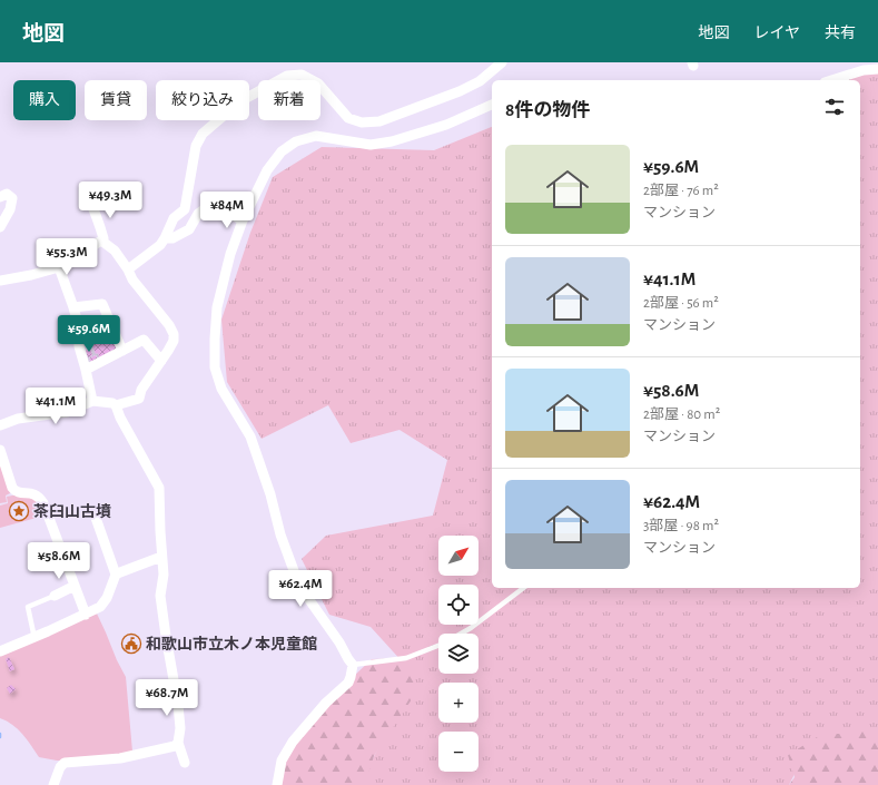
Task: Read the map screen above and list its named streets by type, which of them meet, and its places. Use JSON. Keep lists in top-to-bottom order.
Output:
{
  "places": {
    "place": ["茶臼山古墳"],
    "public building": ["和歌山市立木ノ本児童館"]
  },
  "north": "top right",
  "page": {
    "header": "地図",
    "nav": ["地図", "レイヤ", "共有"],
    "chip": [
      "購入",
      "賃貸",
      "絞り込み",
      "新着"
    ],
    "heading": "8件の物件",
    "list": [
      {
        "name": "¥59.6M",
        "note": "2部屋 · 76 m² · マンション"
      },
      {
        "name": "¥41.1M",
        "note": "2部屋 · 56 m² · マンション"
      },
      {
        "name": "¥58.6M",
        "note": "2部屋 · 80 m² · マンション"
      },
      {
        "name": "¥62.4M",
        "note": "3部屋 · 98 m² · マンション"
      }
    ],
    "price": [
      "¥49.3M",
      "¥84M",
      "¥55.3M",
      "¥59.6M",
      "¥41.1M",
      "¥58.6M",
      "¥62.4M",
      "¥68.7M"
    ],
    "map_buttons": ["+", "−"]
  }
}
